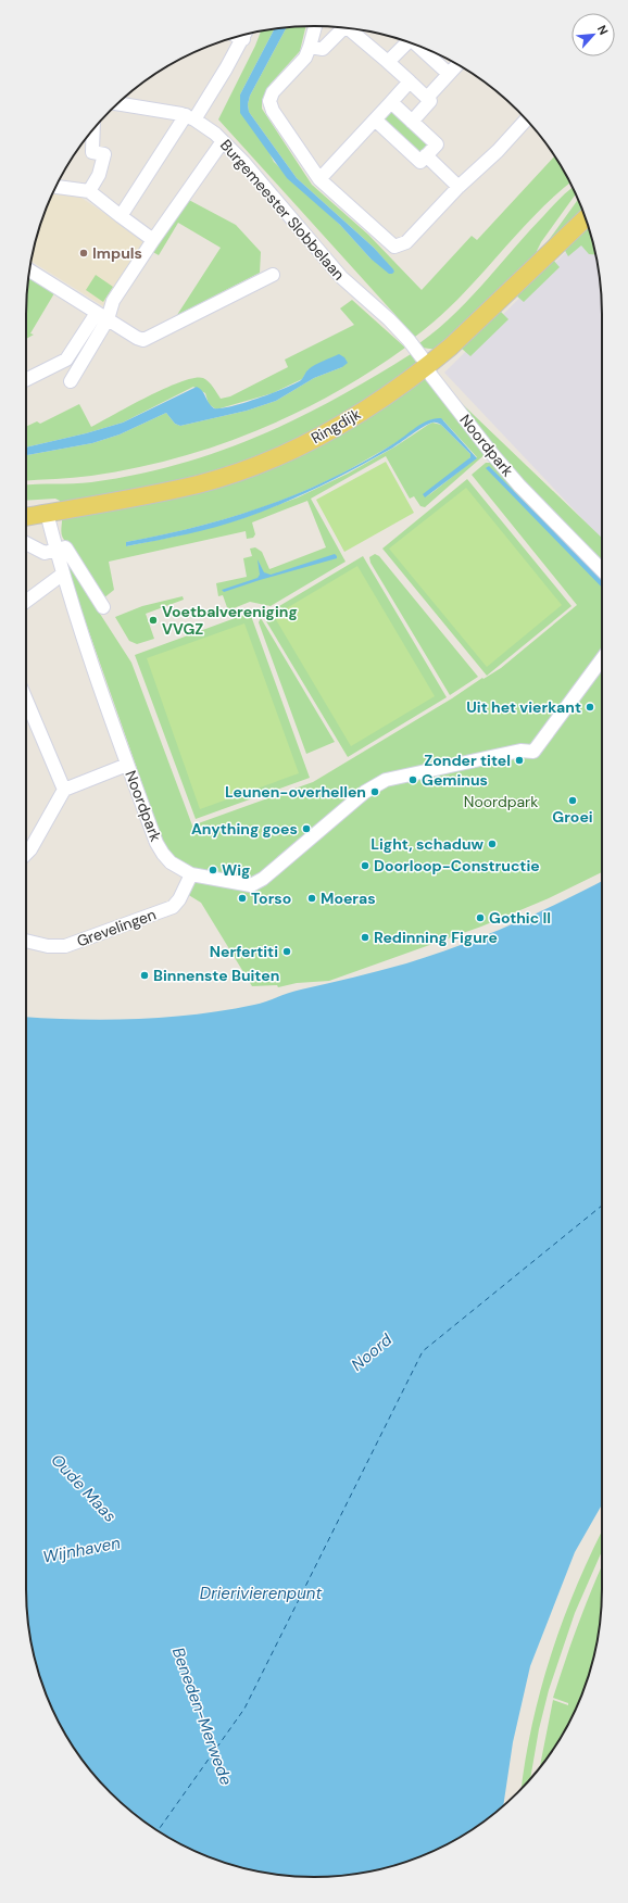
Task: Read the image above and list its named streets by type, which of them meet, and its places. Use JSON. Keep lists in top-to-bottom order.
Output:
{
  "streets": {
    "main road": ["Ringdijk"],
    "street": ["Burgemeester Slobbelaan", "Noordpark", "Grevelingen"]
  },
  "crossings": [
    ["Burgemeester Slobbelaan", "Ringdijk"],
    ["Burgemeester Slobbelaan", "Noordpark"],
    ["Ringdijk", "Noordpark"],
    ["Noordpark", "Grevelingen"]
  ],
  "water": [
    "Noord",
    "Oude Maas",
    "Wijnhaven",
    "Drierivierenpunt",
    "Beneden-Merwede"
  ],
  "parks": ["Noordpark"],
  "places": [
    "Impuls",
    "Voetbalvereniging VVGZ",
    "Uit het vierkant",
    "Zonder titel",
    "Geminus",
    "Leunen-overhellen",
    "Groei",
    "Anything goes",
    "Light, schaduw",
    "Doorloop-Constructie",
    "Wig",
    "Torso",
    "Moeras",
    "Gothic II",
    "Redinning Figure",
    "Nerfertiti",
    "Binnenste Buiten"
  ],
  "north": "top right"
}
